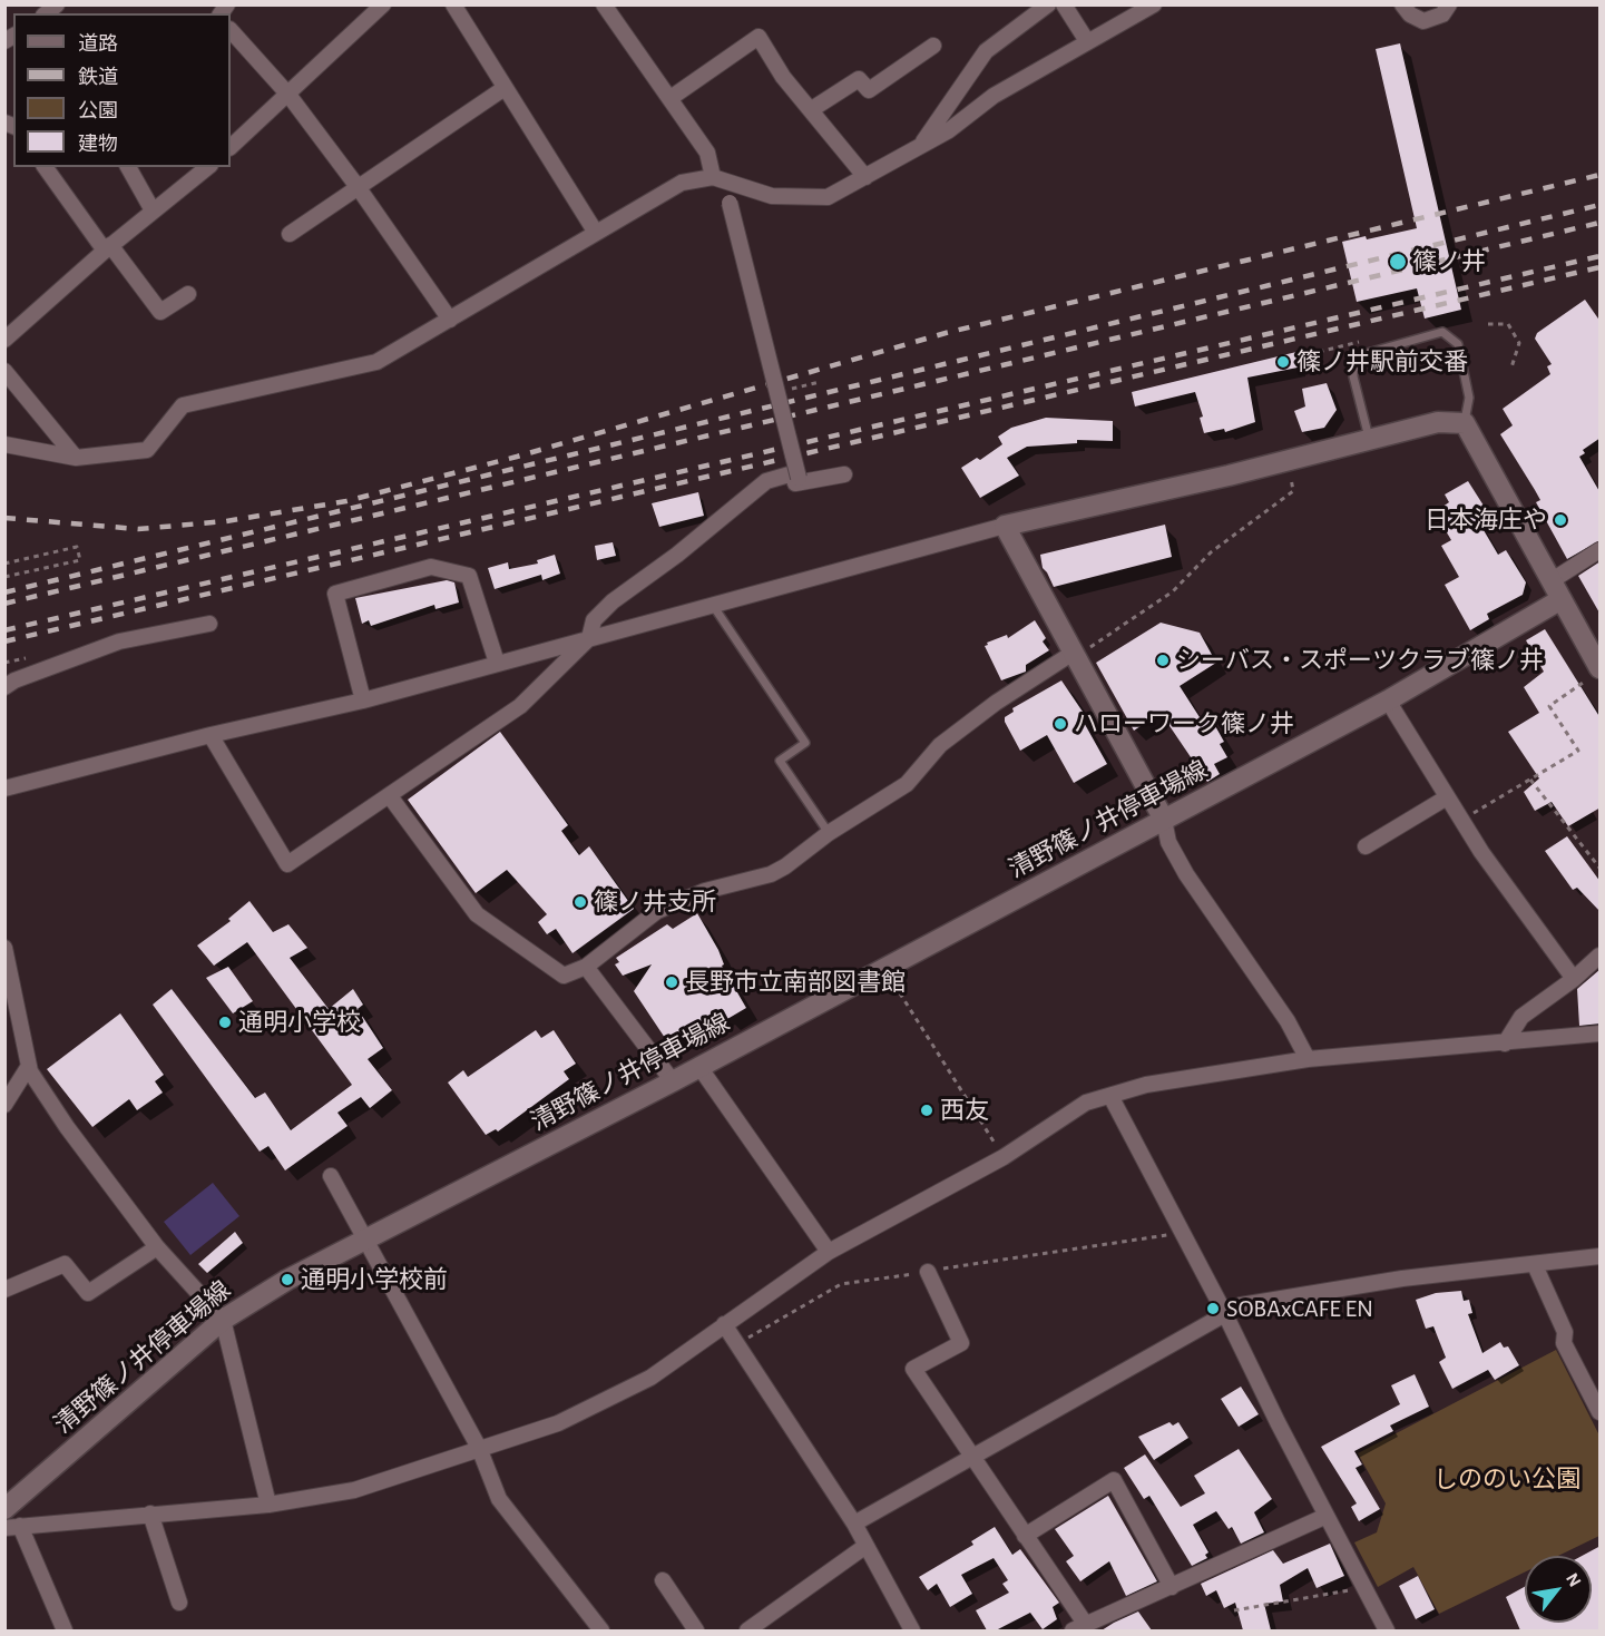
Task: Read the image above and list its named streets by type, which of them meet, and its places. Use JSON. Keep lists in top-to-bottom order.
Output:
{
  "streets": {
    "main road": ["清野篠ノ井停車場線"]
  },
  "parks": ["しののい公園"],
  "places": [
    "篠ノ井",
    "篠ノ井駅前交番",
    "日本海庄や",
    "シーバス・スポーツクラブ篠ノ井",
    "ハローワーク篠ノ井",
    "篠ノ井支所",
    "長野市立南部図書館",
    "通明小学校",
    "西友",
    "通明小学校前",
    "SOBAxCAFE EN"
  ],
  "legend": [
    "道路",
    "鉄道",
    "公園",
    "建物"
  ],
  "north": "top right"
}
